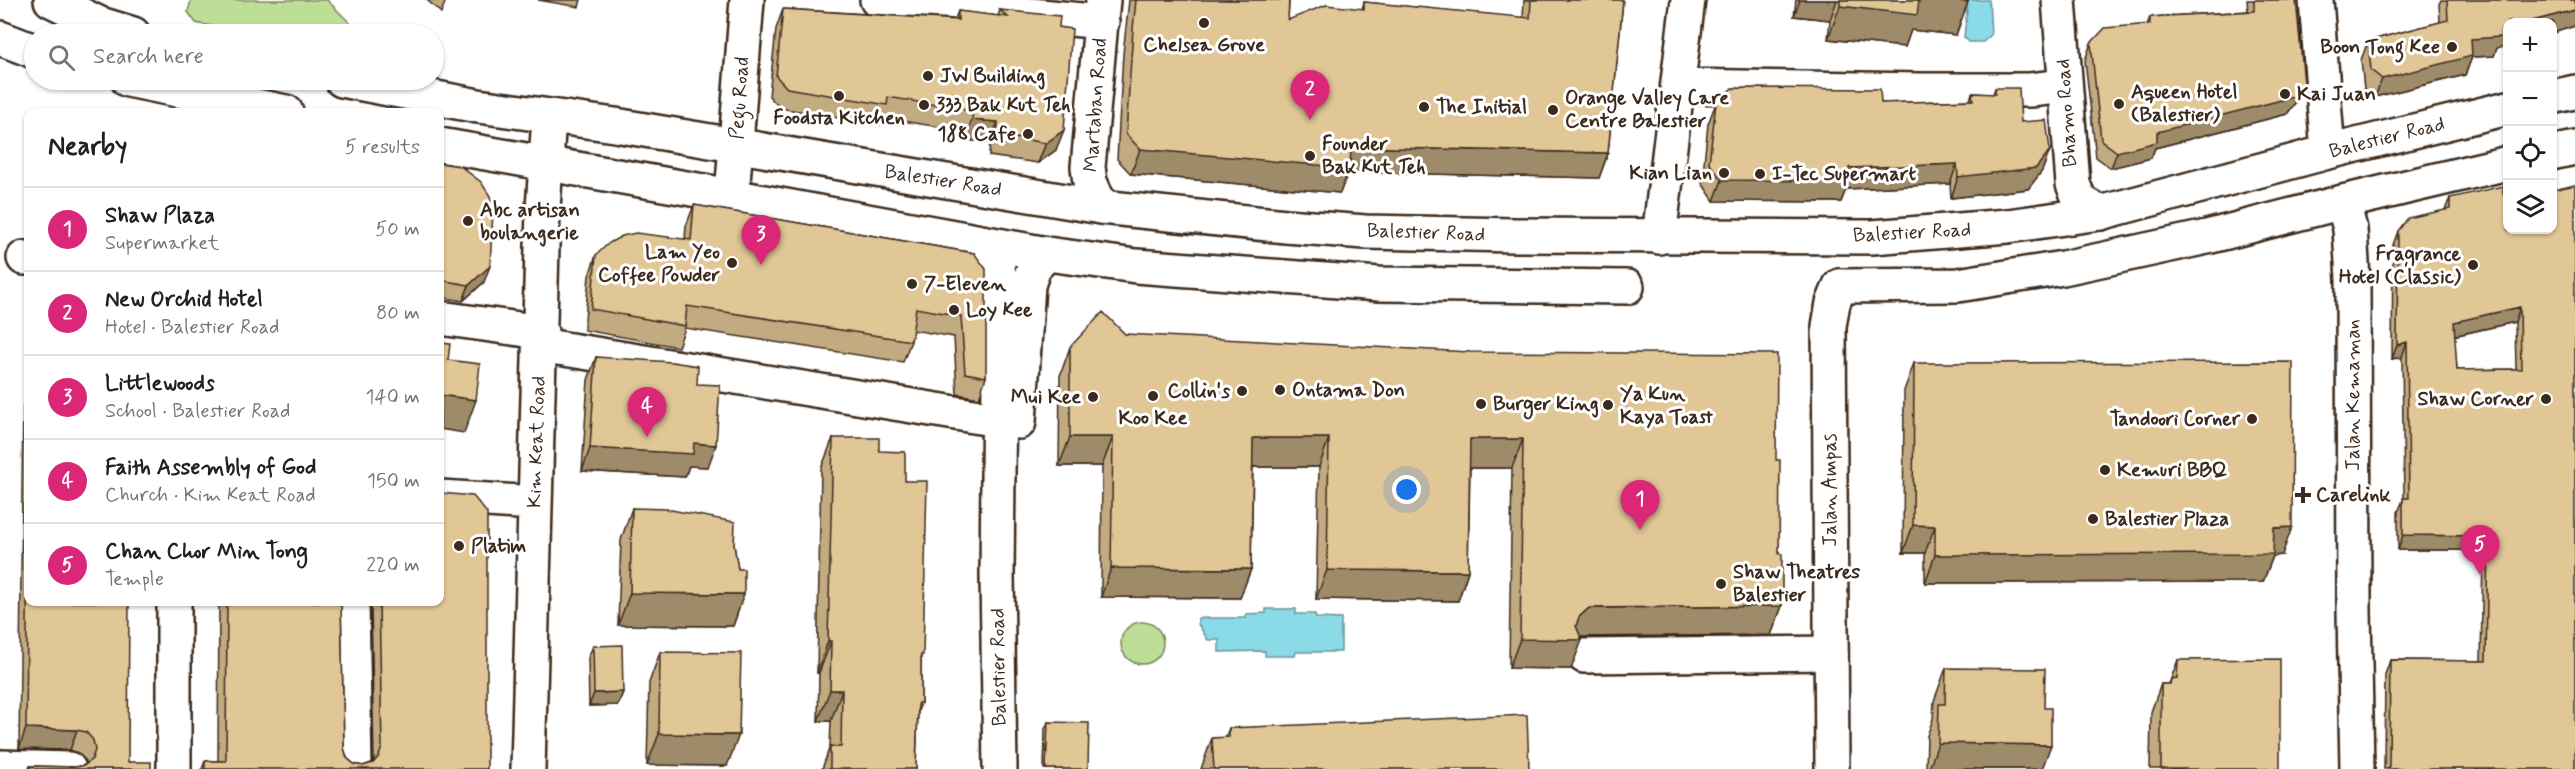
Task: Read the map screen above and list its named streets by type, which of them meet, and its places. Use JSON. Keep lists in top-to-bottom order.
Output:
{
  "streets": {
    "main road": [
      "Pegu Road",
      "Martaban Road",
      "Bhamo Road",
      "Balestier Road",
      "Jalan Kemaman",
      "Kim Keat Road",
      "Jalan Ampas"
    ]
  },
  "crossings": [
    ["Pegu Road", "Balestier Road"],
    ["Martaban Road", "Balestier Road"],
    ["Bhamo Road", "Balestier Road"],
    ["Balestier Road", "Kim Keat Road"],
    ["Jalan Kemaman", "Jalan Ampas"]
  ],
  "places": {
    "other": [
      "Chelsea Grove",
      "Boon Tong Kee",
      "JW Building",
      "Kai Juan",
      "Foodsta Kitchen",
      "Aqueen Hotel (Balestier)",
      "333 Bak Kut Teh",
      "The Initial",
      "Orange Valley Care Centre Balestier",
      "188 Cafe",
      "Founder Bak Kut Teh",
      "Kian Lian",
      "I-Tec Supermart",
      "Abc artisan boulangerie",
      "Lam Yeo Coffee Powder",
      "Fragrance Hotel (Classic)",
      "7-Eleven",
      "Loy Kee",
      "Ontama Don",
      "Collin's",
      "Koo Kee",
      "Mui Kee",
      "Shaw Corner",
      "Burger King",
      "Ya Kun Kaya Toast",
      "Tandoori Corner",
      "Kemuri BBQ",
      "Balestier Plaza",
      "Platim",
      "Shaw Theatres Balestier"
    ],
    "health": ["Carelink"]
  },
  "page": {
    "map_buttons": ["+", "−"],
    "search": "Search here",
    "pins": [
      "2",
      "3",
      "4",
      "1",
      "5"
    ],
    "heading": ["Nearby", "5 results"],
    "list": [
      {
        "mark": "1",
        "name": "Shaw Plaza",
        "note": "Supermarket",
        "value": "50 m"
      },
      {
        "mark": "2",
        "name": "New Orchid Hotel",
        "note": "Hotel · Balestier Road",
        "value": "80 m"
      },
      {
        "mark": "3",
        "name": "Littlewoods",
        "note": "School · Balestier Road",
        "value": "140 m"
      },
      {
        "mark": "4",
        "name": "Faith Assembly of God",
        "note": "Church · Kim Keat Road",
        "value": "150 m"
      },
      {
        "mark": "5",
        "name": "Chan Chor Min Tong",
        "note": "Temple",
        "value": "220 m"
      }
    ]
  }
}
